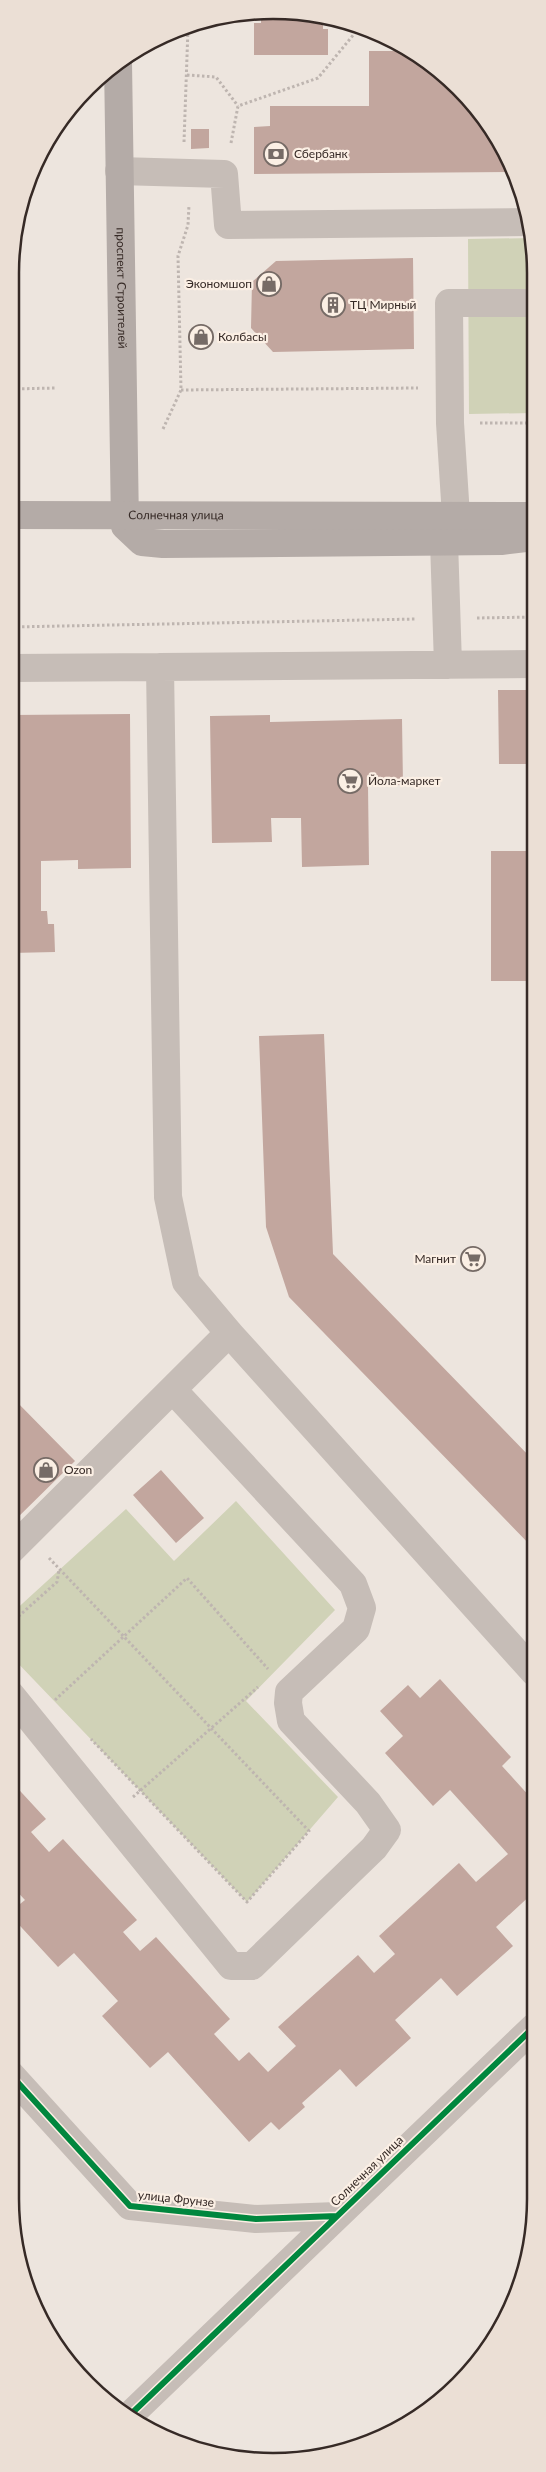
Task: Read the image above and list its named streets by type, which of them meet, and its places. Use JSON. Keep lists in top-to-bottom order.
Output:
{
  "streets": {
    "main road": ["проспект Строителей", "Солнечная улица"],
    "street": ["улица Фрунзе"]
  },
  "crossings": [
    ["проспект Строителей", "Солнечная улица"],
    ["Солнечная улица", "улица Фрунзе"]
  ],
  "places": {
    "bank": ["Сбербанк"],
    "shop": ["Экономшоп", "Колбасы", "Ozon"],
    "building": ["ТЦ Мирный"],
    "supermarket": ["Йола-маркет", "Магнит"]
  }
}
